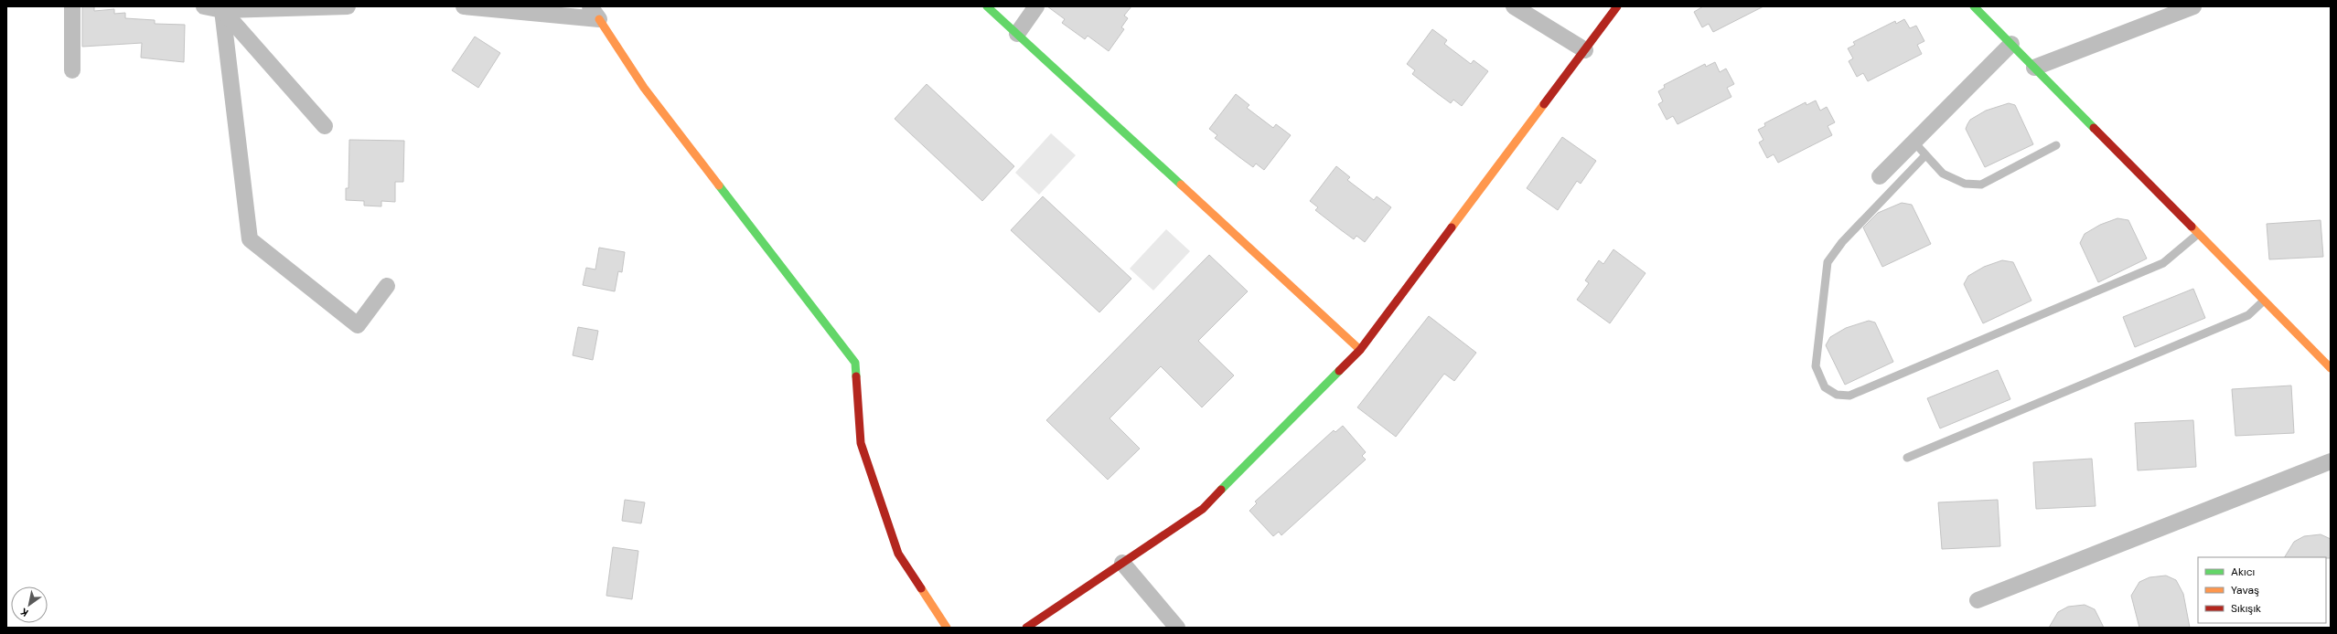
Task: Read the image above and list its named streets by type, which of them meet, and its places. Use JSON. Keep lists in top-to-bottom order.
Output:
{
  "legend": ["Akıcı", "Yavaş", "Sıkışık"],
  "north": "bottom left"
}
